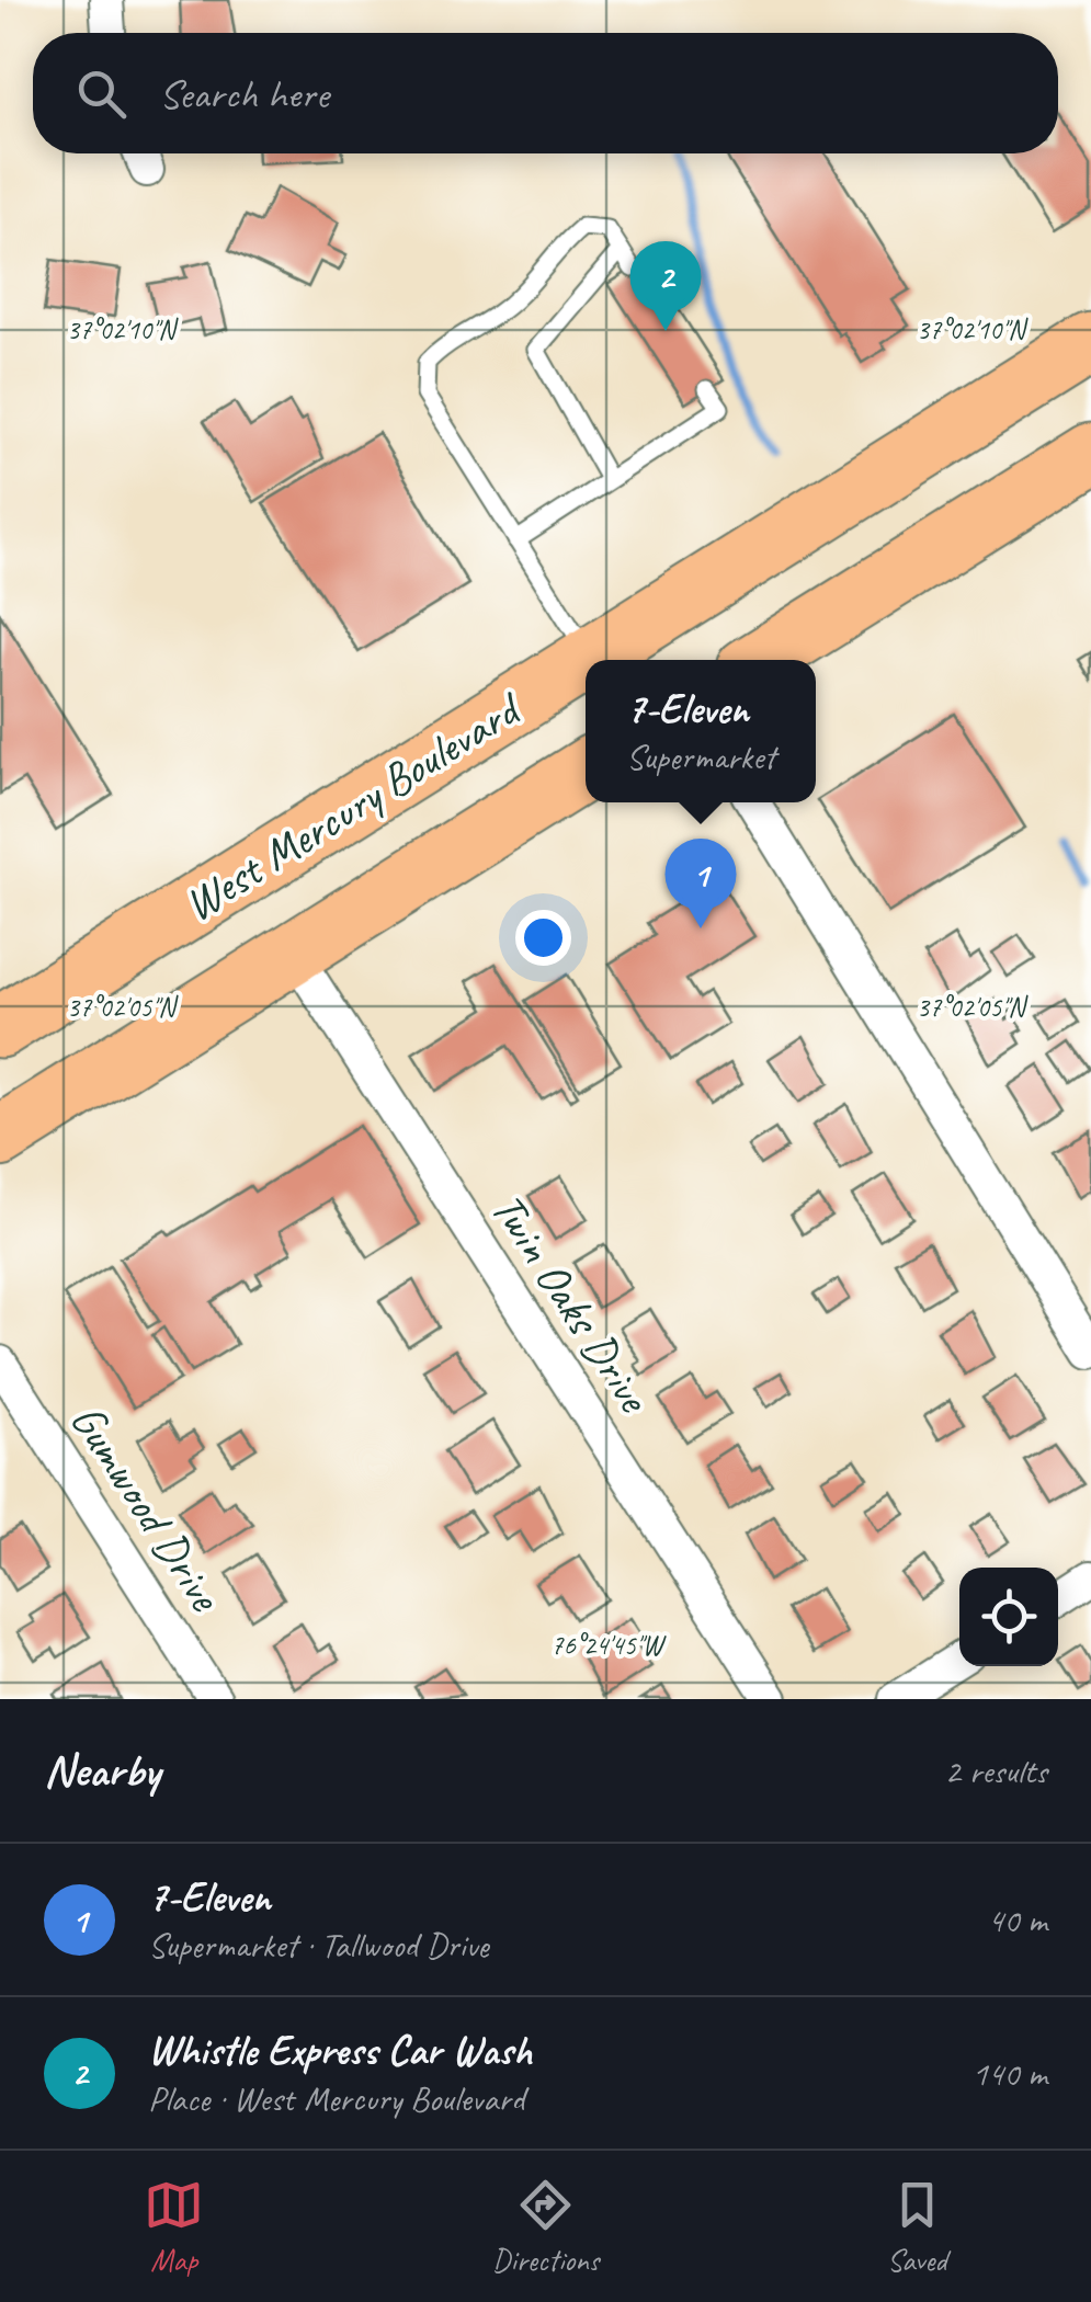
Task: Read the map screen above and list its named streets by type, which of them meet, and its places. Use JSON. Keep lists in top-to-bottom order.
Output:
{
  "streets": {
    "highway": ["West Mercury Boulevard"],
    "street": ["Twin Oaks Drive", "Gumwood Drive"]
  },
  "crossings": [
    ["West Mercury Boulevard", "Twin Oaks Drive"]
  ],
  "page": {
    "search": "Search here",
    "pins": ["2", "1"],
    "popup": ["7-Eleven", "Supermarket"],
    "heading": ["Nearby", "2 results"],
    "list": [
      {
        "mark": "1",
        "name": "7-Eleven",
        "note": "Supermarket · Tallwood Drive",
        "value": "40 m"
      },
      {
        "mark": "2",
        "name": "Whistle Express Car Wash",
        "note": "Place · West Mercury Boulevard",
        "value": "140 m"
      }
    ],
    "nav": ["Map", "Directions", "Saved"]
  },
  "coordinates": ["37°02'10\"N", "37°02'05\"N", "76°24'45\"W"]
}
